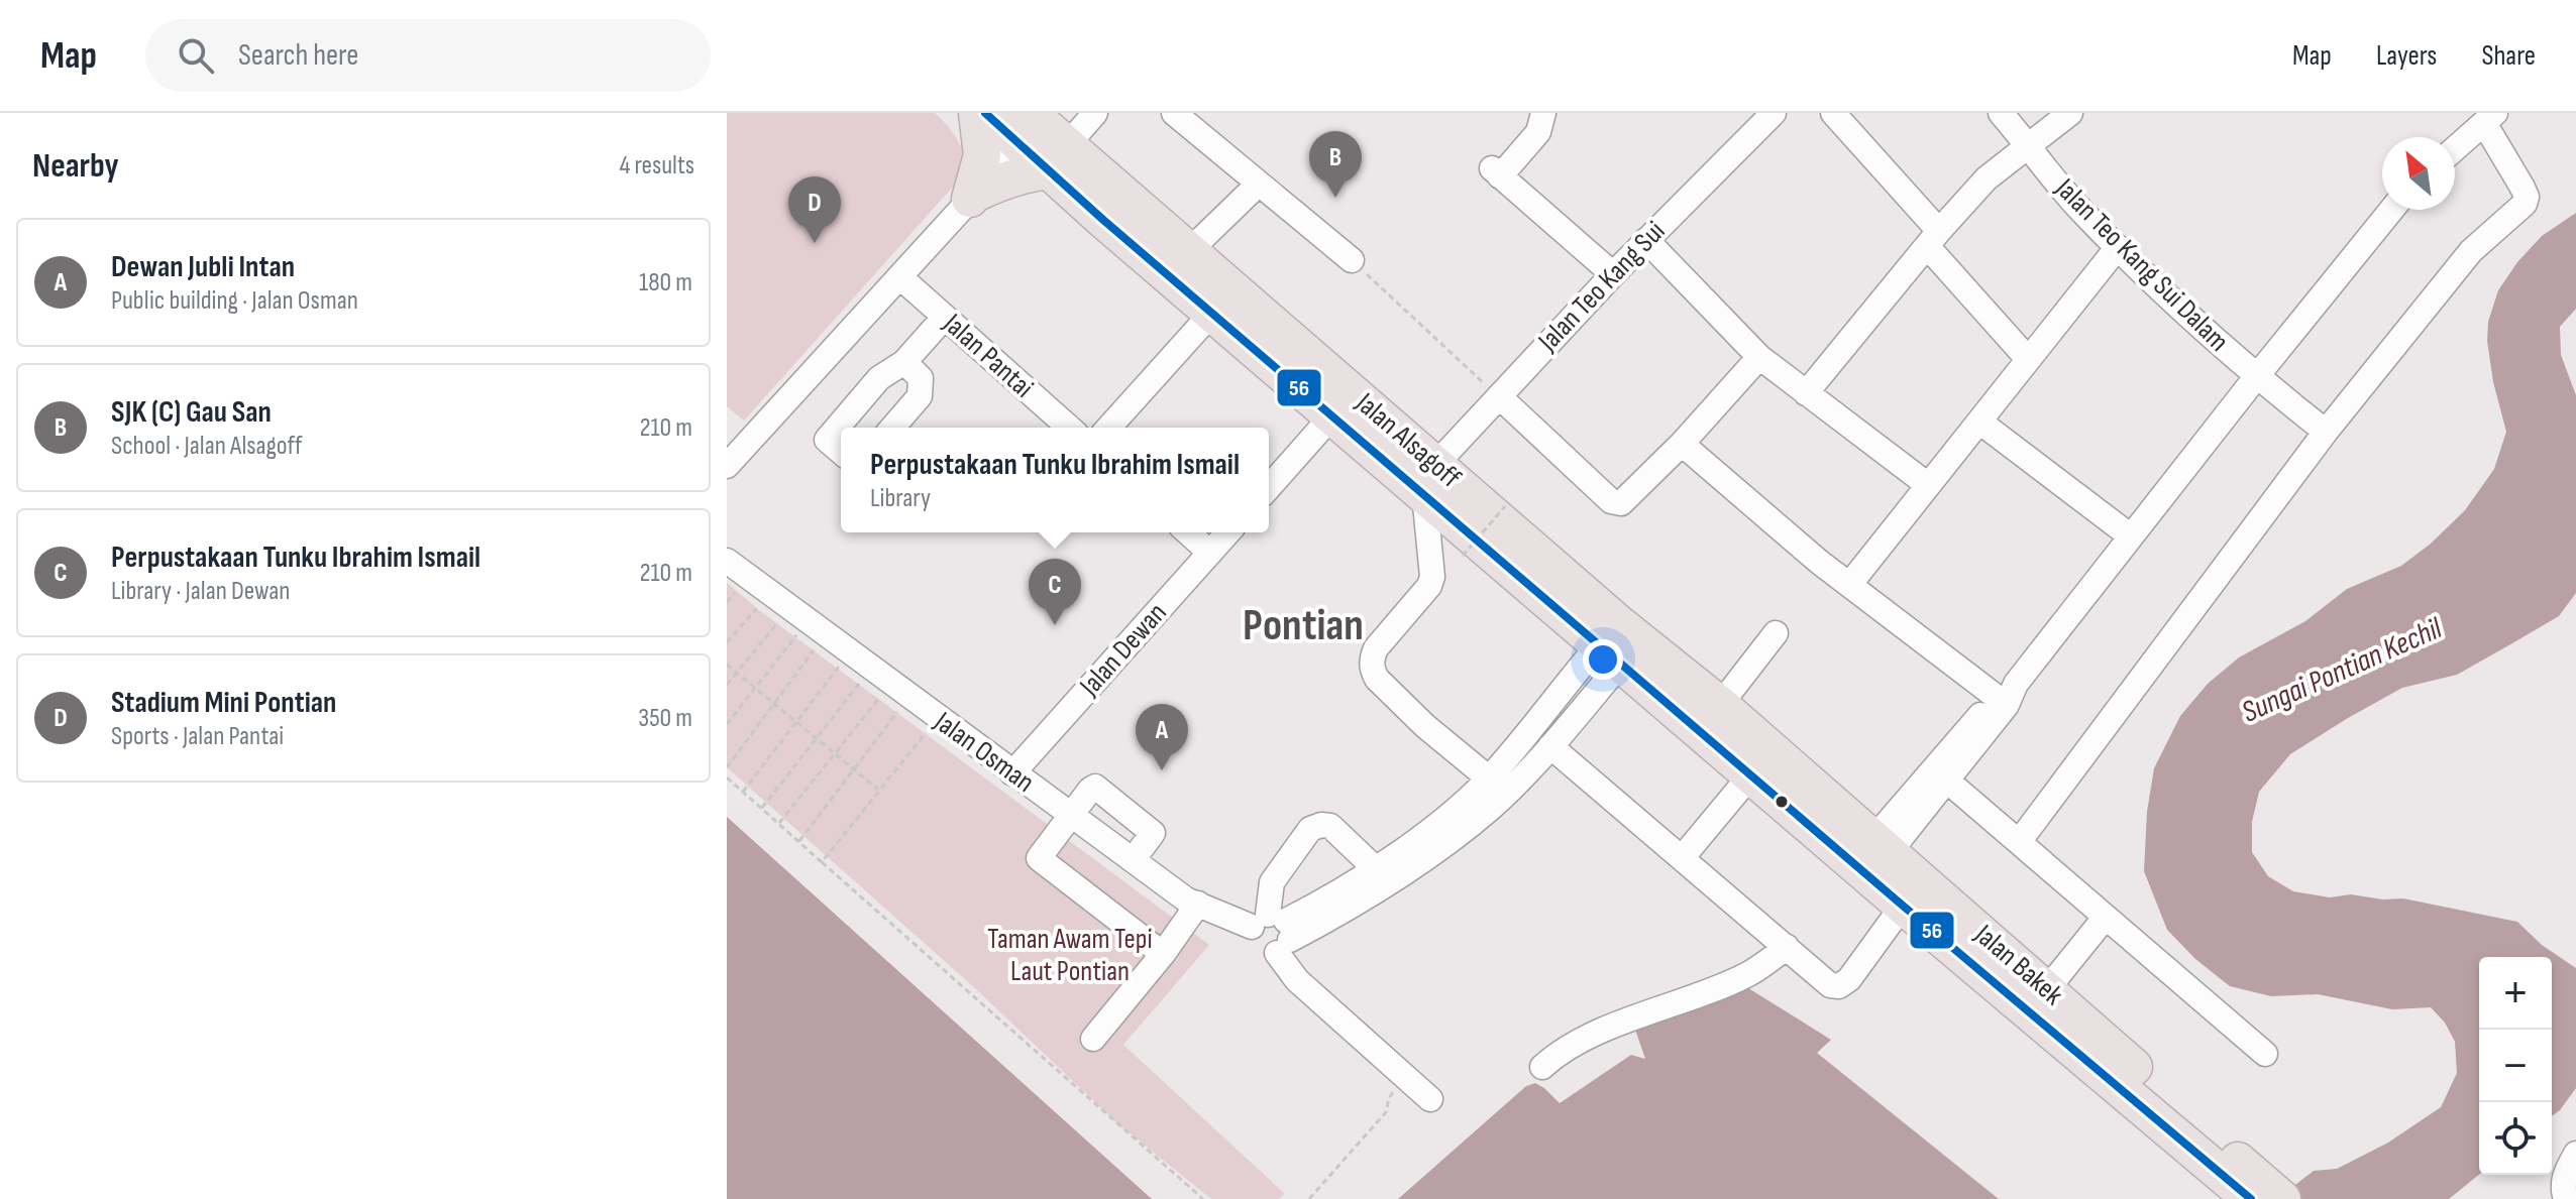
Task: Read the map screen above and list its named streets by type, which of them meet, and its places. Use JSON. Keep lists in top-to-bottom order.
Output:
{
  "streets": {
    "highway": ["Jalan Alsagoff", "Jalan Bakek"],
    "street": [
      "Jalan Teo Kang Sui Dalam",
      "Jalan Teo Kang Sui",
      "Jalan Pantai",
      "Jalan Dewan",
      "Jalan Osman"
    ]
  },
  "crossings": [
    ["Jalan Teo Kang Sui", "Jalan Alsagoff"],
    ["Jalan Alsagoff", "Jalan Bakek"],
    ["Jalan Dewan", "Jalan Osman"]
  ],
  "districts": ["Pontian"],
  "water": ["Sungai Pontian Kechil"],
  "parks": ["Taman Awam Tepi Laut Pontian"],
  "lines": ["transit line 56"],
  "north": "top left",
  "page": {
    "header": "Map",
    "search": "Search here",
    "nav": ["Map", "Layers", "Share"],
    "heading": ["Nearby", "4 results"],
    "pins": [
      "B",
      "D",
      "C",
      "A"
    ],
    "list": [
      {
        "mark": "A",
        "name": "Dewan Jubli Intan",
        "note": "Public building · Jalan Osman",
        "value": "180 m"
      },
      {
        "mark": "B",
        "name": "SJK (C) Gau San",
        "note": "School · Jalan Alsagoff",
        "value": "210 m"
      },
      {
        "mark": "C",
        "name": "Perpustakaan Tunku Ibrahim Ismail",
        "note": "Library · Jalan Dewan",
        "value": "210 m"
      },
      {
        "mark": "D",
        "name": "Stadium Mini Pontian",
        "note": "Sports · Jalan Pantai",
        "value": "350 m"
      }
    ],
    "popup": ["Perpustakaan Tunku Ibrahim Ismail", "Library"],
    "map_buttons": ["+", "−"]
  }
}
